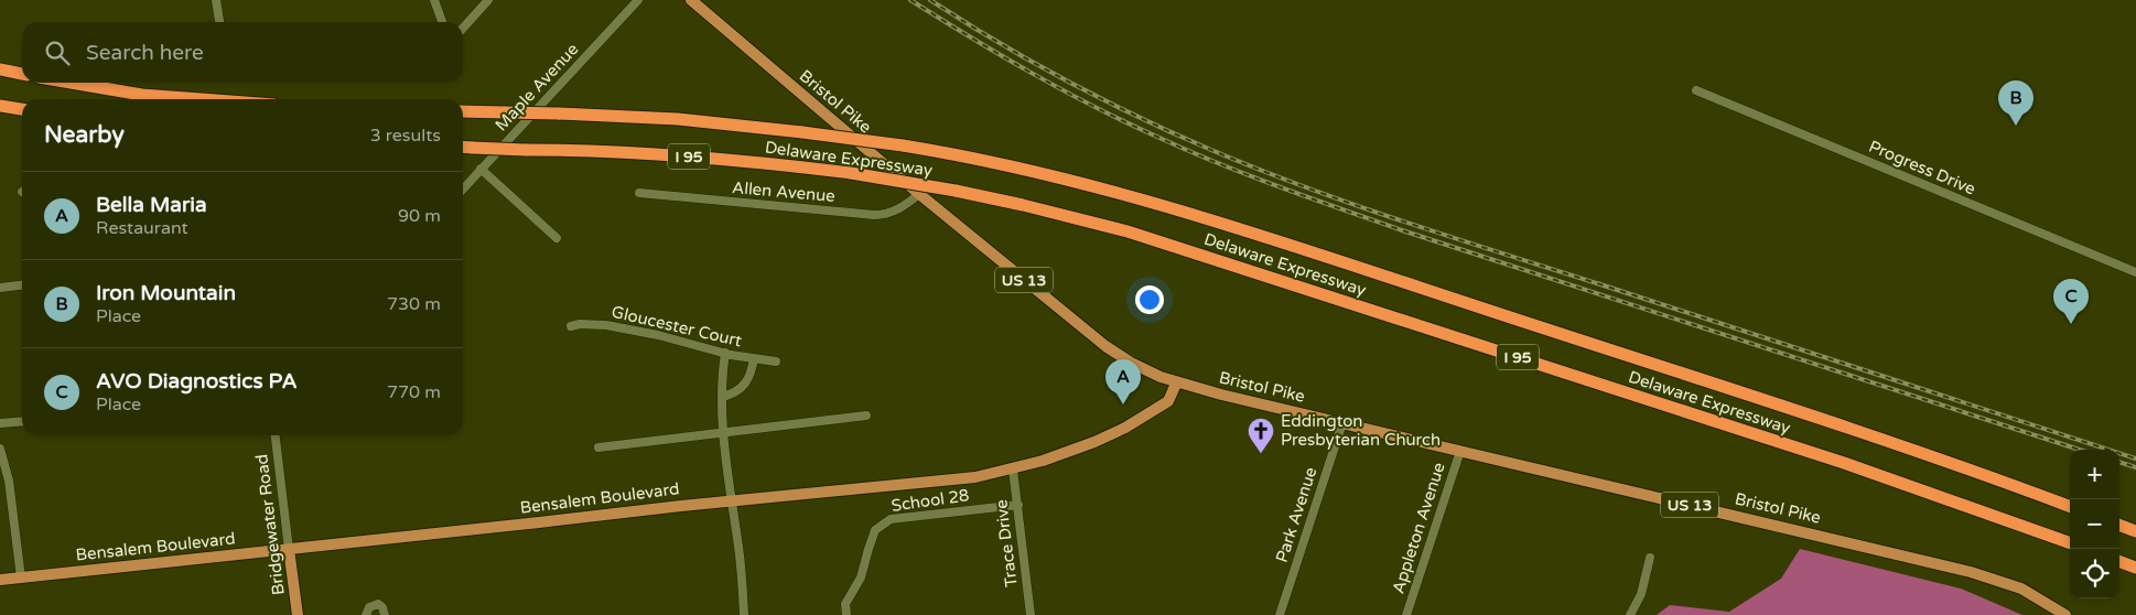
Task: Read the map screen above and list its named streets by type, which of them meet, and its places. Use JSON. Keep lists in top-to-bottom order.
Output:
{
  "streets": {
    "highway": ["I 95", "Delaware Expressway"],
    "main road": [
      "Bristol Pike",
      "US 13",
      "Bensalem Boulevard",
      "Bridgewater Road"
    ],
    "street": [
      "Maple Avenue",
      "Progress Drive",
      "Allen Avenue",
      "Gloucester Court",
      "School 28",
      "Park Avenue",
      "Appleton Avenue",
      "Trace Drive"
    ]
  },
  "crossings": [
    ["Bristol Pike", "Allen Avenue"],
    ["Bristol Pike", "Bensalem Boulevard"],
    ["Bristol Pike", "Park Avenue"],
    ["Bristol Pike", "Appleton Avenue"],
    ["Bensalem Boulevard", "Bridgewater Road"],
    ["Bensalem Boulevard", "Trace Drive"],
    ["School 28", "Trace Drive"]
  ],
  "places": {
    "church": ["Eddington Presbyterian Church"]
  },
  "page": {
    "search": "Search here",
    "pins": ["B", "C", "A"],
    "heading": ["Nearby", "3 results"],
    "list": [
      {
        "mark": "A",
        "name": "Bella Maria",
        "note": "Restaurant",
        "value": "90 m"
      },
      {
        "mark": "B",
        "name": "Iron Mountain",
        "note": "Place",
        "value": "730 m"
      },
      {
        "mark": "C",
        "name": "AVO Diagnostics PA",
        "note": "Place",
        "value": "770 m"
      }
    ],
    "map_buttons": ["+", "−"]
  }
}
